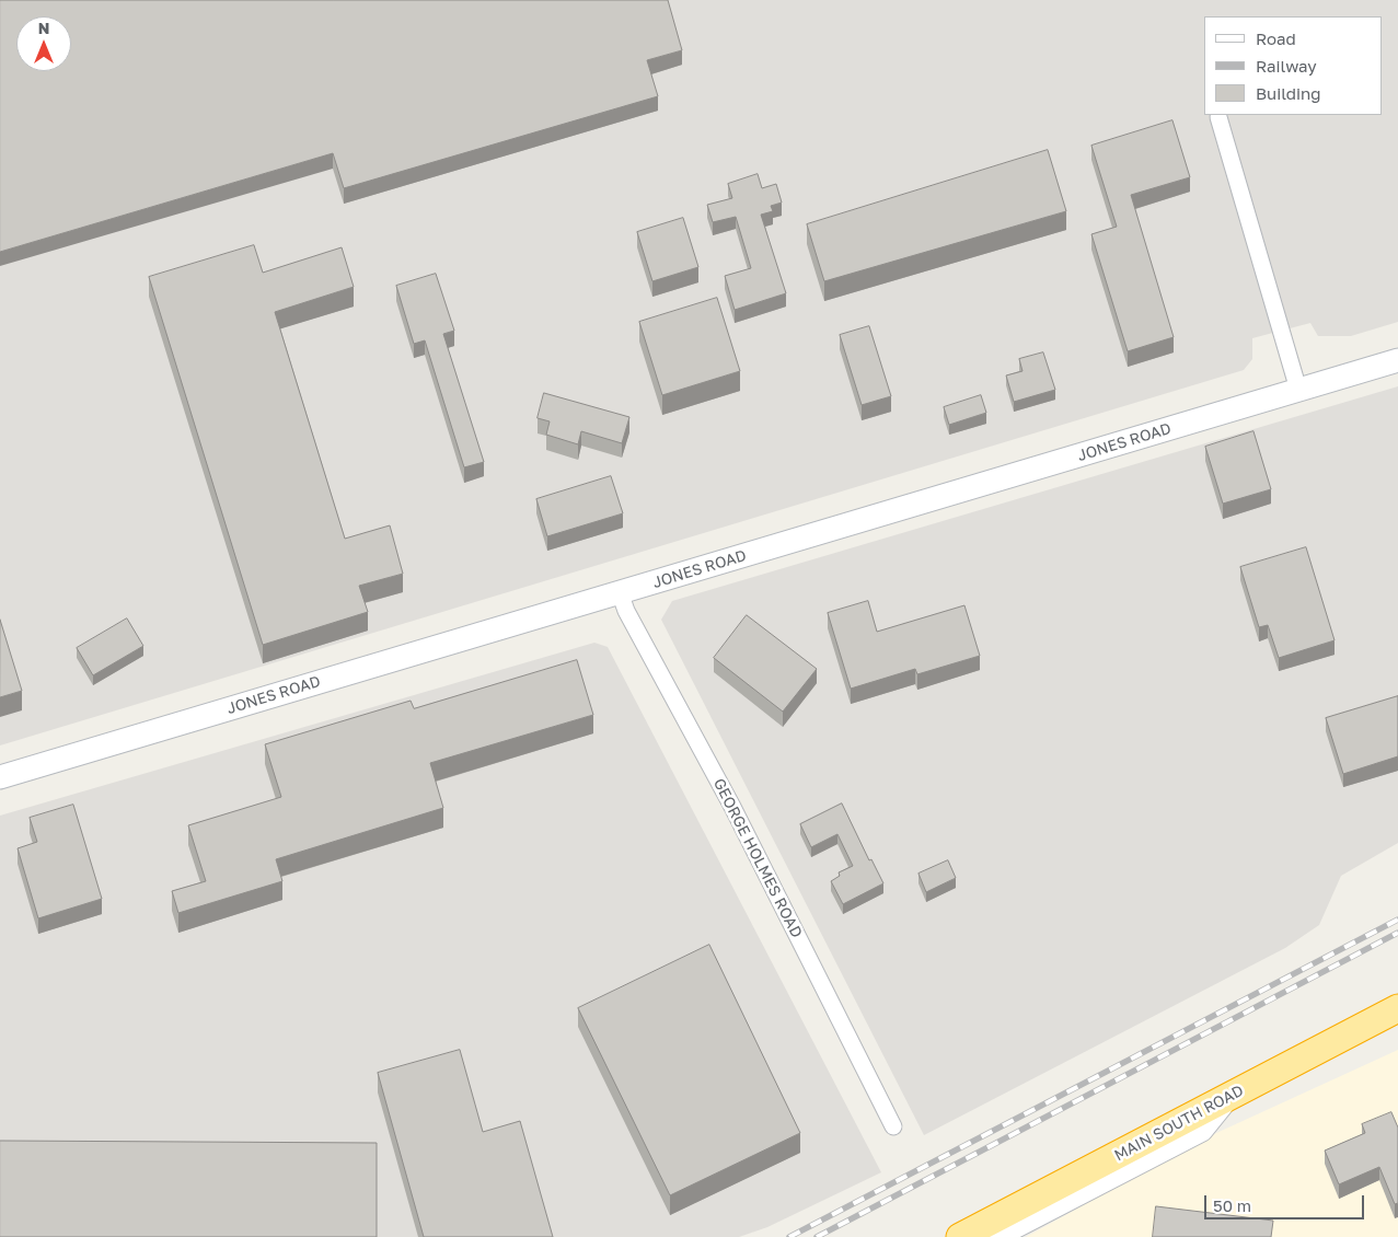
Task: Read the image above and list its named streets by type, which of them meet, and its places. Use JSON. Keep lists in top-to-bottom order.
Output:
{
  "streets": {
    "highway": ["MAIN SOUTH ROAD"],
    "main road": ["JONES ROAD"],
    "street": ["GEORGE HOLMES ROAD"]
  },
  "crossings": [
    ["JONES ROAD", "GEORGE HOLMES ROAD"]
  ],
  "legend": ["Road", "Railway", "Building"],
  "scale_bar": "50 m",
  "north": "top"
}
